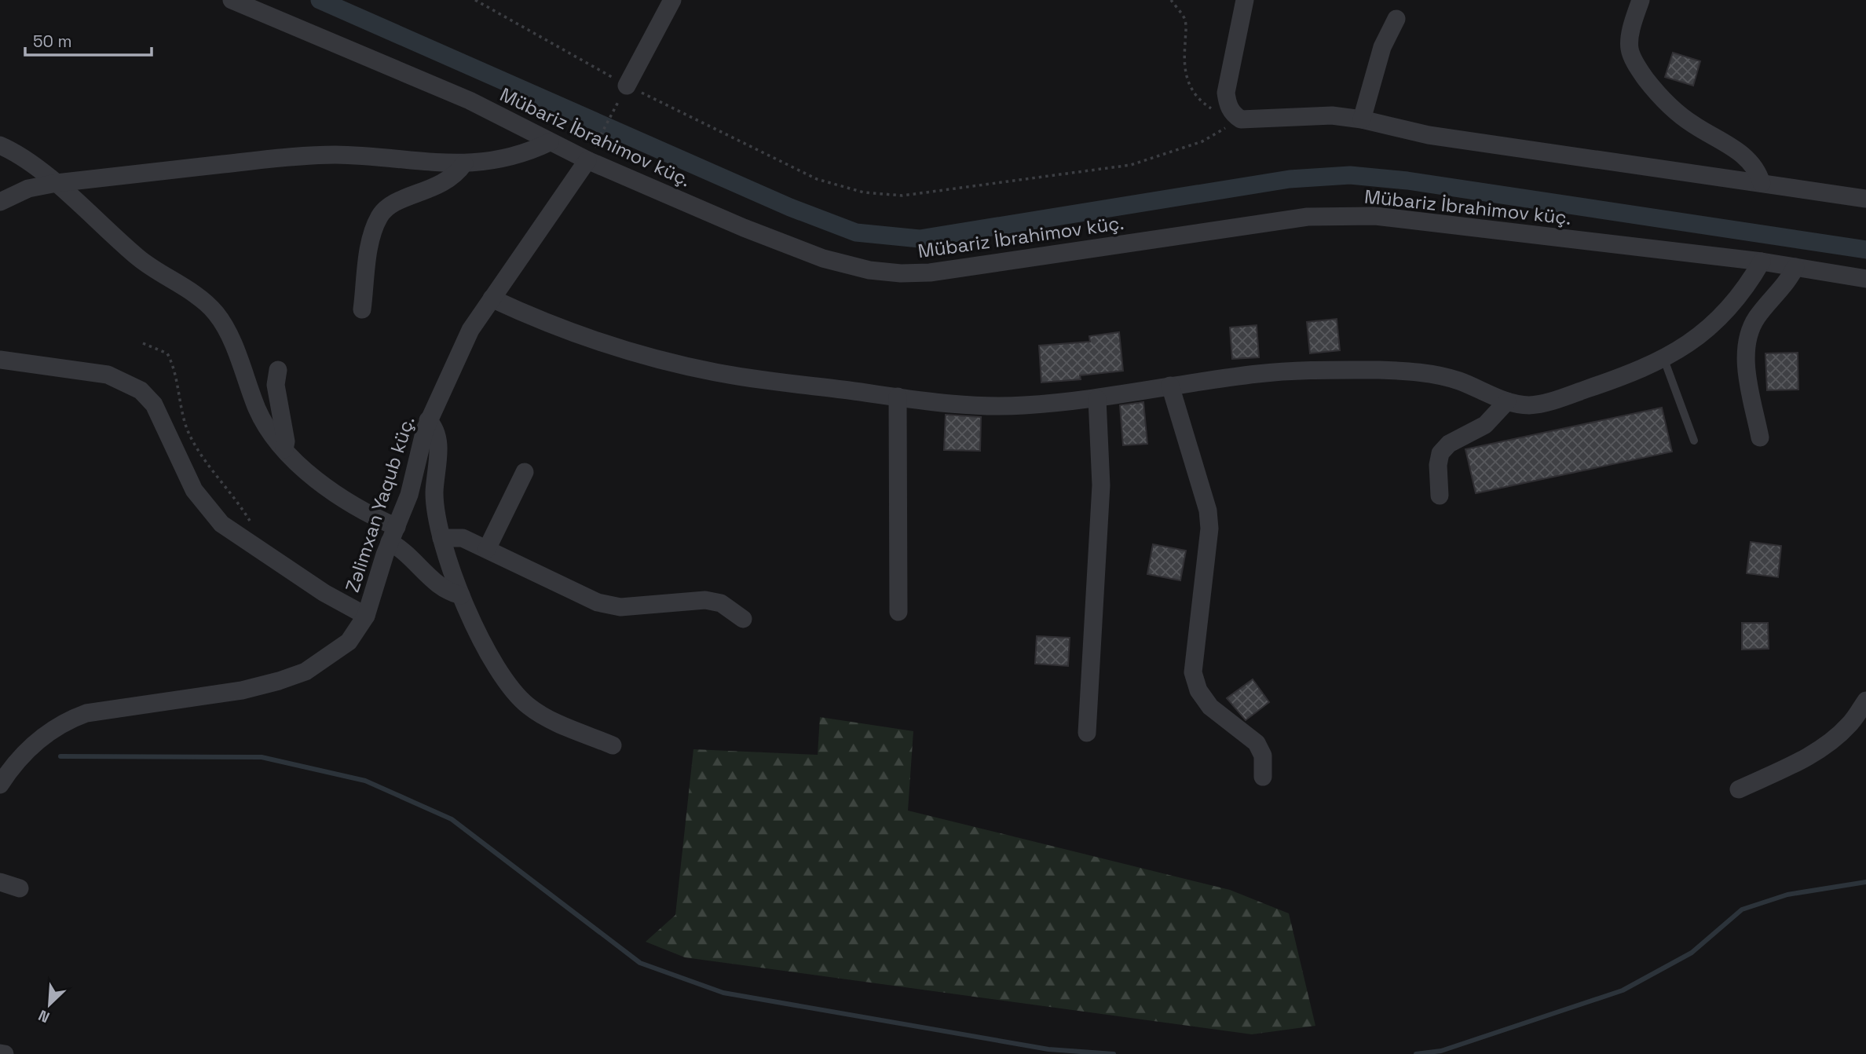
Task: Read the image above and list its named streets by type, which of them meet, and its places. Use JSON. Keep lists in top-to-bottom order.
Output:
{
  "streets": {
    "street": ["Mübariz İbrahimov küç.", "Zəlimxan Yaqub küç."]
  },
  "crossings": [
    ["Mübariz İbrahimov küç.", "Zəlimxan Yaqub küç."]
  ],
  "scale_bar": "50 m",
  "north": "bottom left"
}
